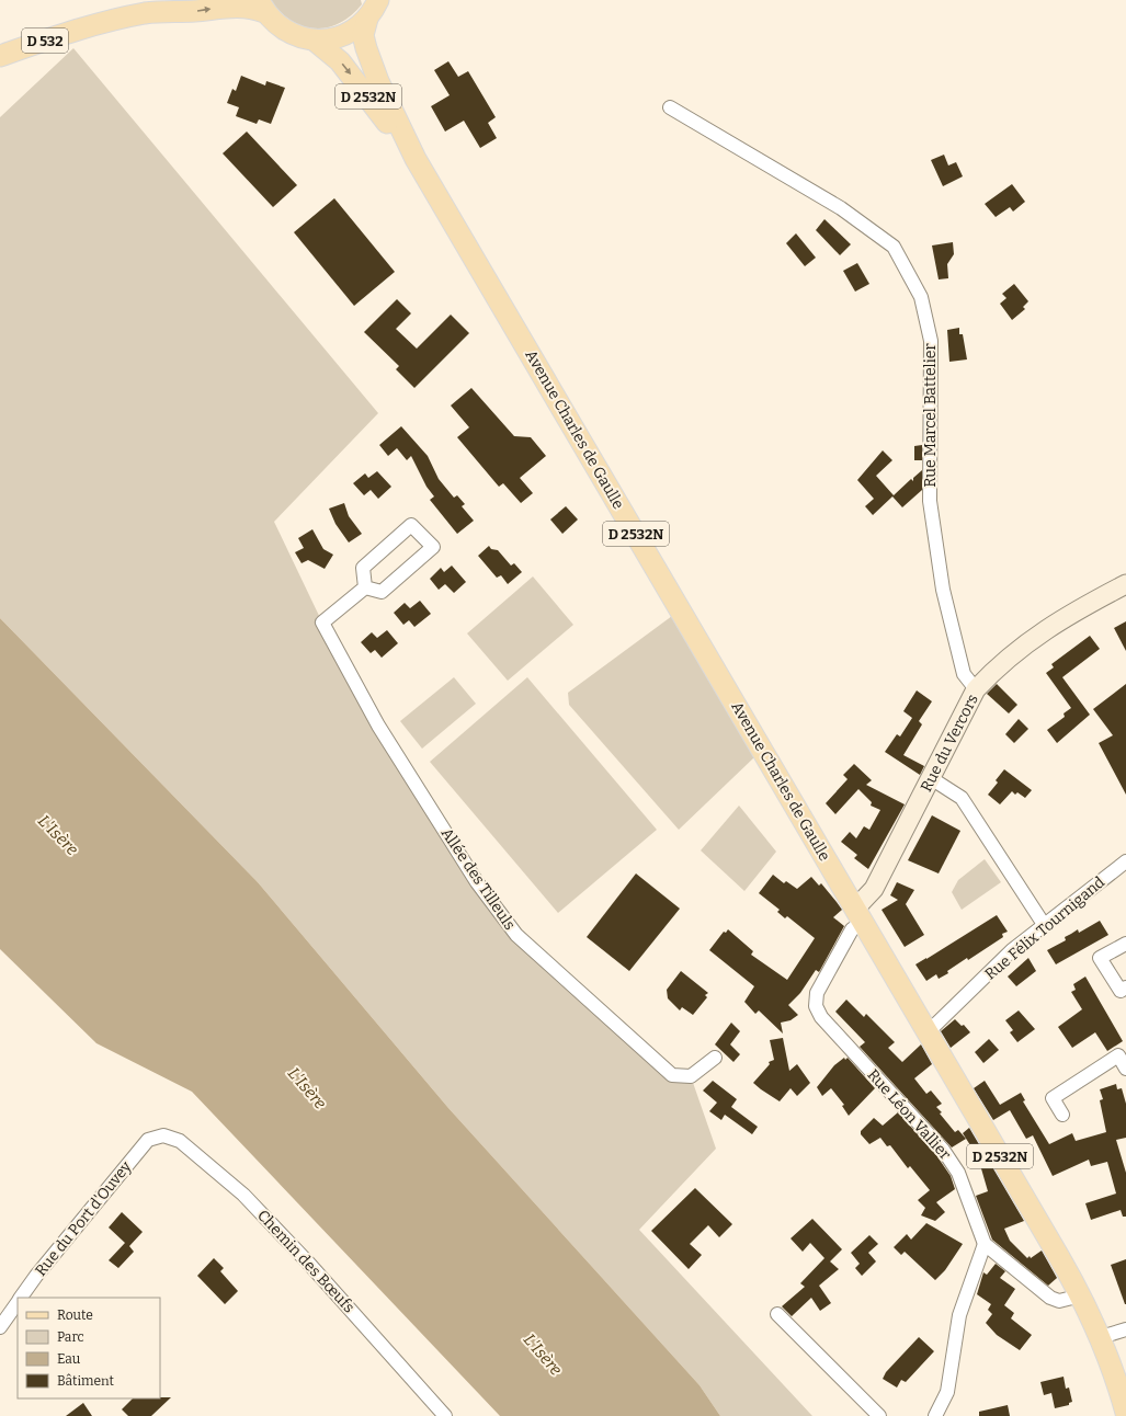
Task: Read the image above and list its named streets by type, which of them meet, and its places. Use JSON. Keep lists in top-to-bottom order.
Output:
{
  "streets": {
    "main road": ["D 532", "D 2532N", "Avenue Charles de Gaulle"],
    "street": [
      "Rue Marcel Battelier",
      "Rue du Vercors",
      "Allée des Tilleuls",
      "Rue Félix Tournigand",
      "Rue Léon Vallier",
      "Rue du Port d'Ouvey",
      "Chemin des Bœufs"
    ]
  },
  "crossings": [
    ["Rue Marcel Battelier", "Rue du Vercors"],
    ["Avenue Charles de Gaulle", "Rue du Vercors"],
    ["Avenue Charles de Gaulle", "Rue Félix Tournigand"],
    ["Avenue Charles de Gaulle", "Rue Léon Vallier"],
    ["Rue du Vercors", "Rue Léon Vallier"],
    ["Rue du Port d'Ouvey", "Chemin des Bœufs"]
  ],
  "water": ["L'Isère"],
  "legend": [
    "Route",
    "Parc",
    "Eau",
    "Bâtiment"
  ]
}
